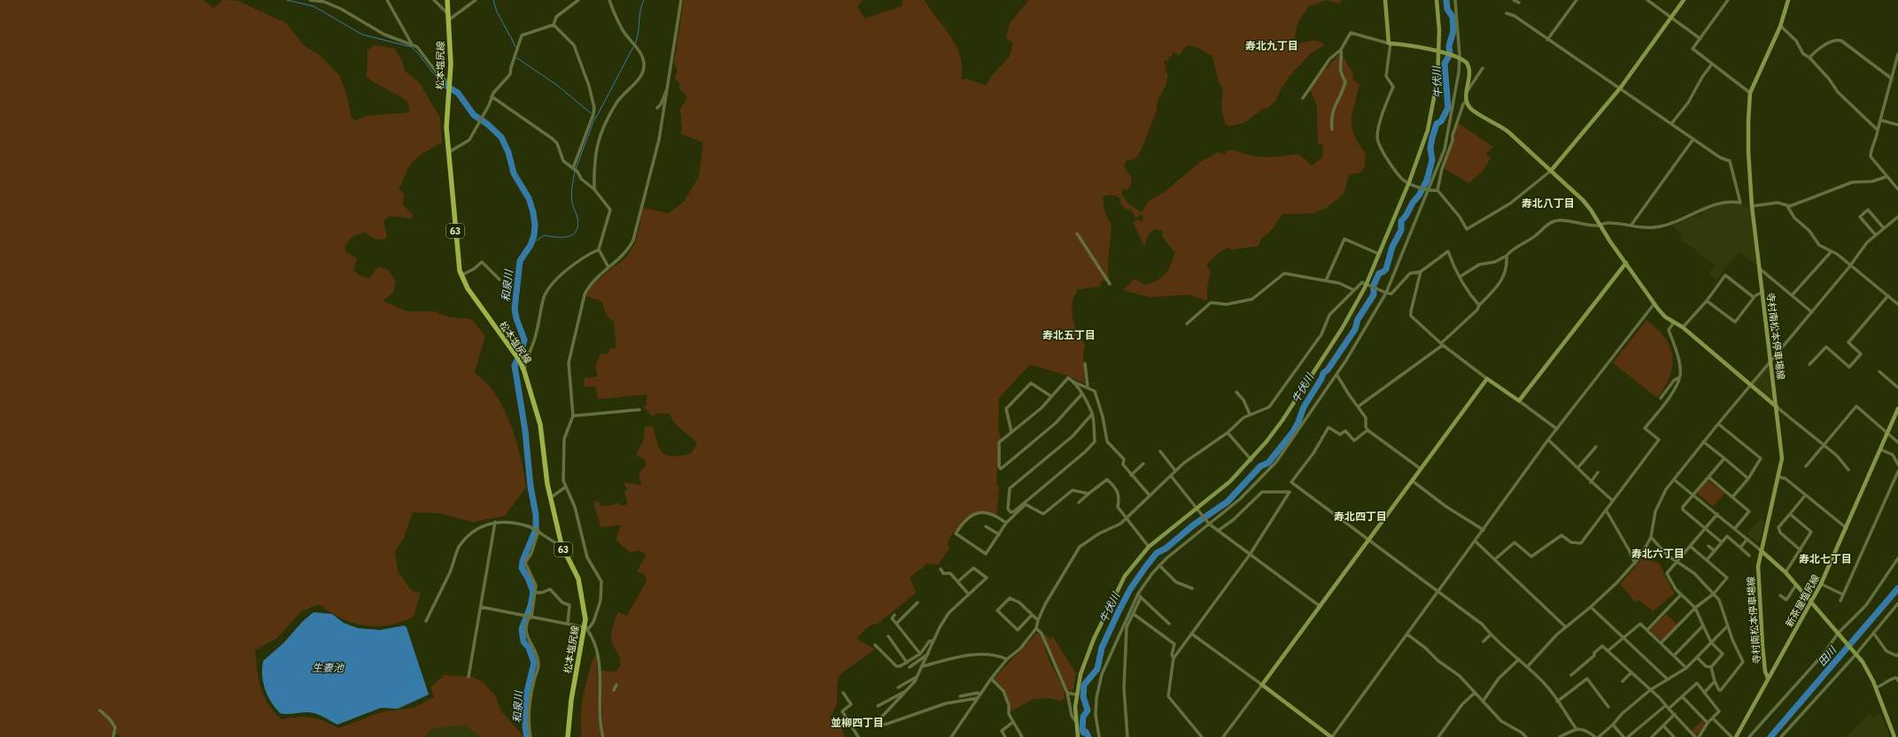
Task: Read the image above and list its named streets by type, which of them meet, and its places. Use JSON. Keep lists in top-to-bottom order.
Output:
{
  "streets": {
    "main road": ["松本塩尻線", "63"],
    "street": ["寺村南松本停車場線", "新茶屋塩尻線"]
  },
  "crossings": [
    ["寺村南松本停車場線", "新茶屋塩尻線"]
  ],
  "districts": [
    "寿北九丁目",
    "寿北八丁目",
    "寿北五丁目",
    "寿北四丁目",
    "寿北六丁目",
    "寿北七丁目",
    "並柳四丁目"
  ],
  "water": [
    "牛伏川",
    "和泉川",
    "田川",
    "生妻池"
  ]
}
